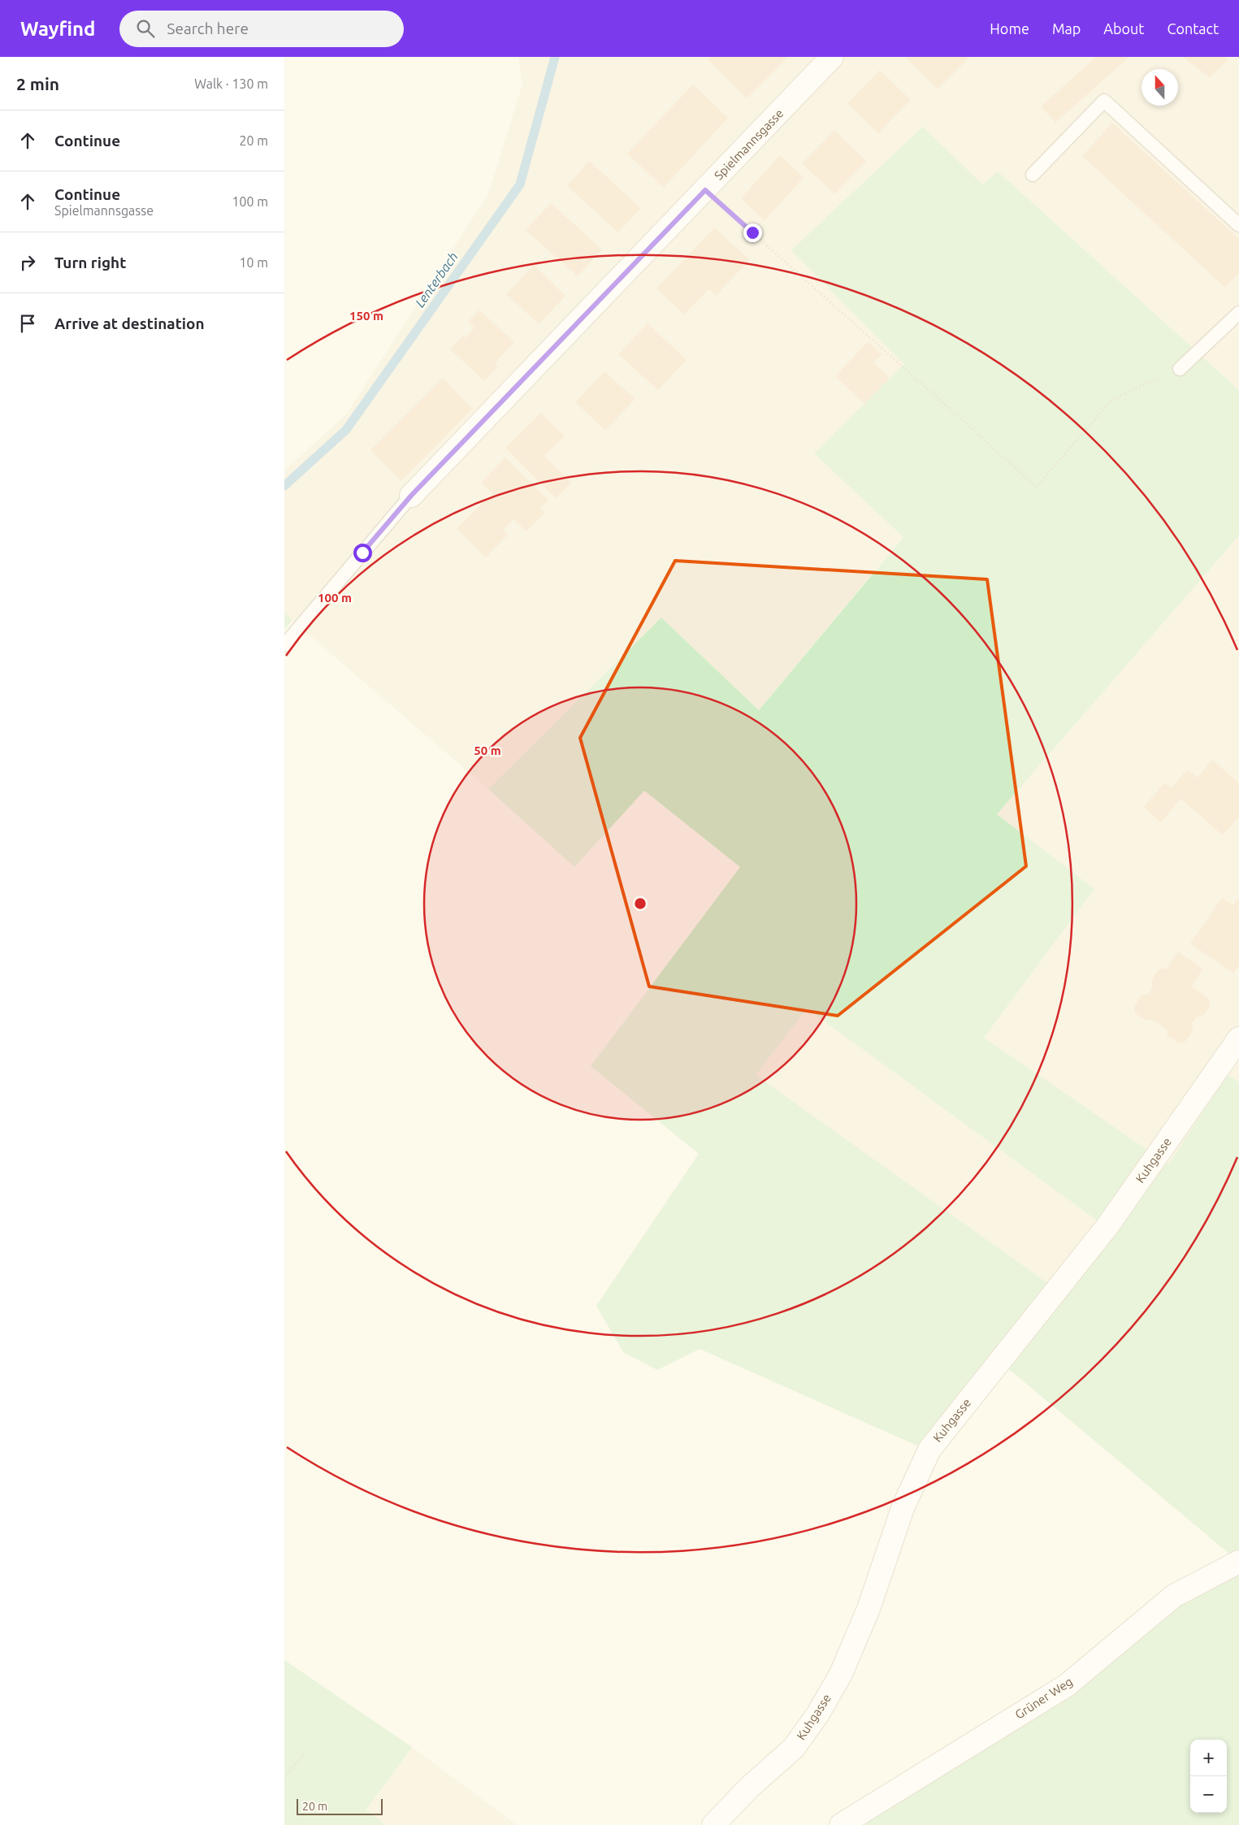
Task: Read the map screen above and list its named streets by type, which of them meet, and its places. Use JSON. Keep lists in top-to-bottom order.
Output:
{
  "streets": {
    "street": ["Spielmannsgasse", "Kuhgasse", "Grüner Weg"]
  },
  "water": ["Lenterbach"],
  "scale_bar": "20 m",
  "north": "top",
  "page": {
    "header": "Wayfind",
    "search": "Search here",
    "nav": [
      "Home",
      "Map",
      "About",
      "Contact"
    ],
    "heading": ["2 min", "Walk · 130 m"],
    "list": [
      ["Continue", "20 m"],
      ["Continue", "Spielmannsgasse", "100 m"],
      ["Turn right", "10 m"],
      "Arrive at destination"
    ],
    "map_buttons": ["+", "−"],
    "scale": "20 m"
  },
  "rings": ["150 m", "100 m", "50 m"]
}
